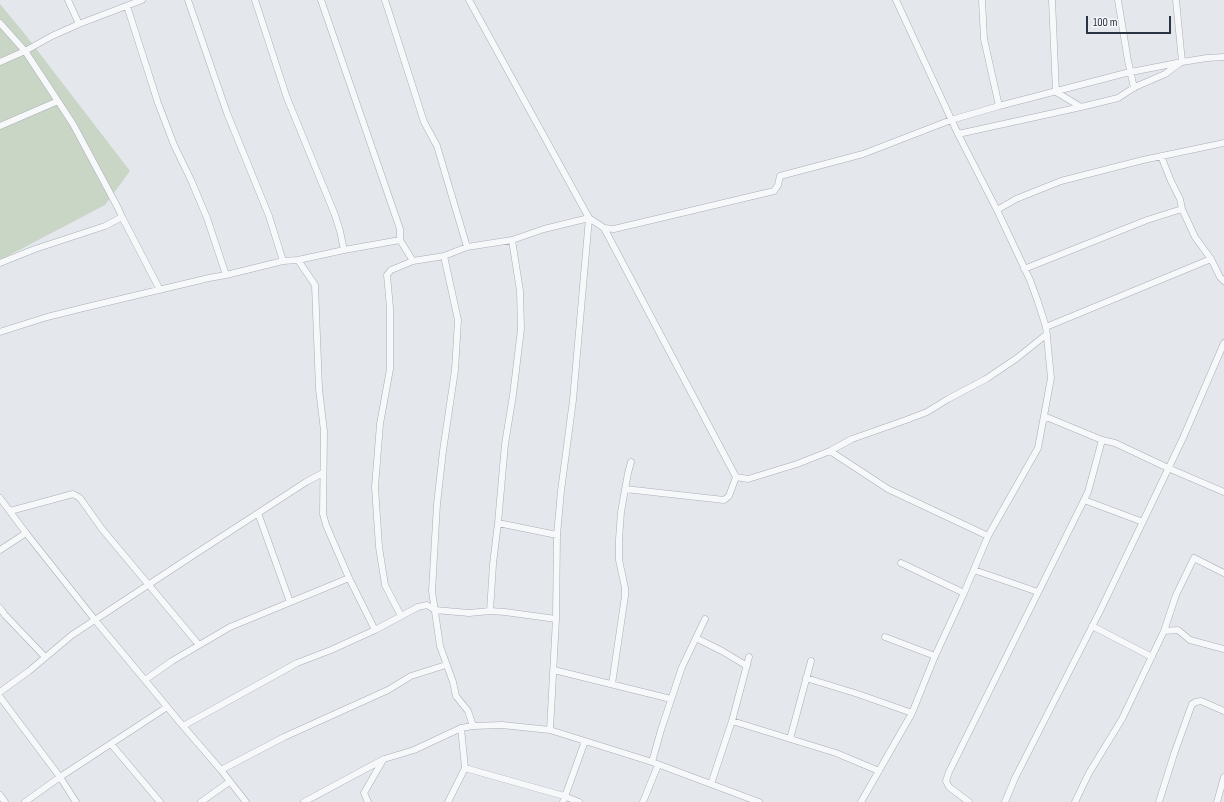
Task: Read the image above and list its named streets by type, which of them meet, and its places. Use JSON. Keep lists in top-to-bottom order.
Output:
{
  "scale_bar": "100 m"
}
